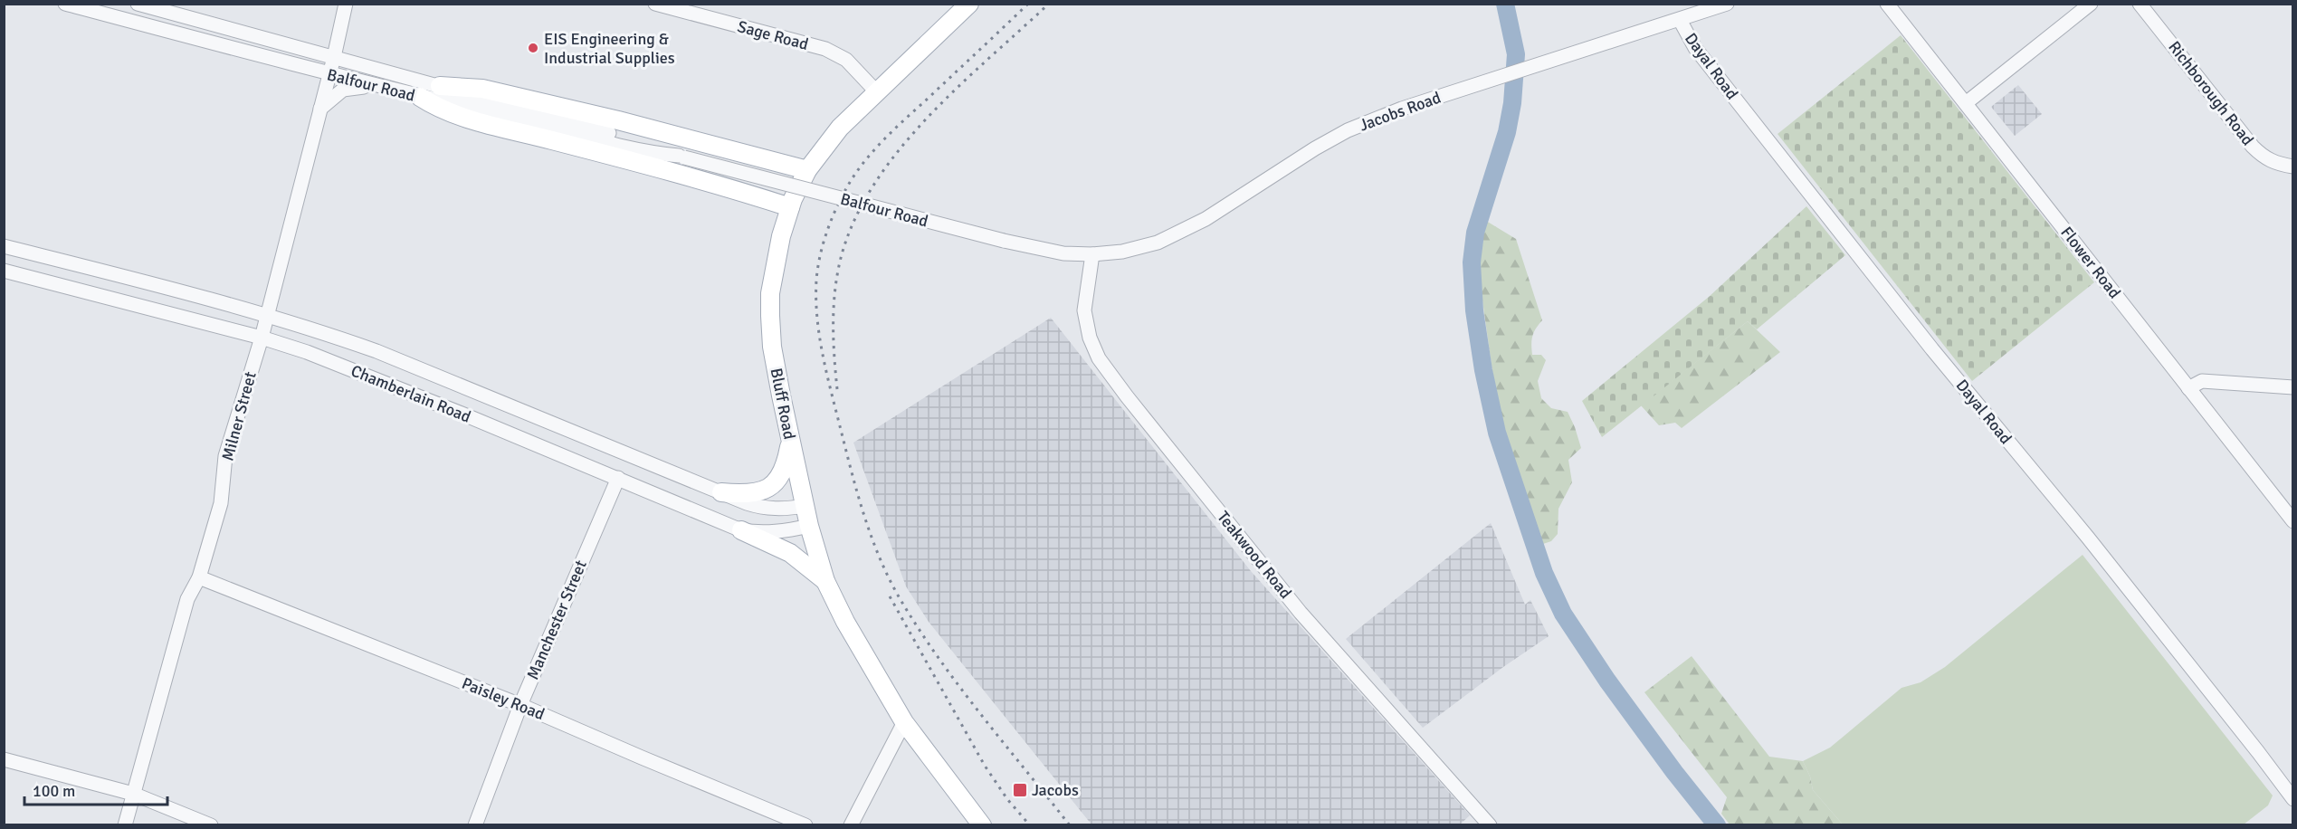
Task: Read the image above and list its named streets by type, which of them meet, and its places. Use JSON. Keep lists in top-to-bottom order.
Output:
{
  "streets": {
    "main road": ["Bluff Road"],
    "street": [
      "Sage Road",
      "Dayal Road",
      "Balfour Road",
      "Richborough Road",
      "Jacobs Road",
      "Flower Road",
      "Chamberlain Road",
      "Milner Street",
      "Teakwood Road",
      "Manchester Street",
      "Paisley Road"
    ]
  },
  "crossings": [
    ["Sage Road", "Bluff Road"],
    ["Dayal Road", "Jacobs Road"],
    ["Balfour Road", "Jacobs Road"],
    ["Balfour Road", "Milner Street"],
    ["Balfour Road", "Teakwood Road"],
    ["Jacobs Road", "Teakwood Road"],
    ["Chamberlain Road", "Bluff Road"],
    ["Chamberlain Road", "Milner Street"],
    ["Chamberlain Road", "Manchester Street"],
    ["Milner Street", "Paisley Road"],
    ["Manchester Street", "Paisley Road"]
  ],
  "places": {
    "other": ["EIS Engineering & Industrial Supplies"],
    "transit": ["Jacobs"]
  },
  "scale_bar": "100 m"
}
